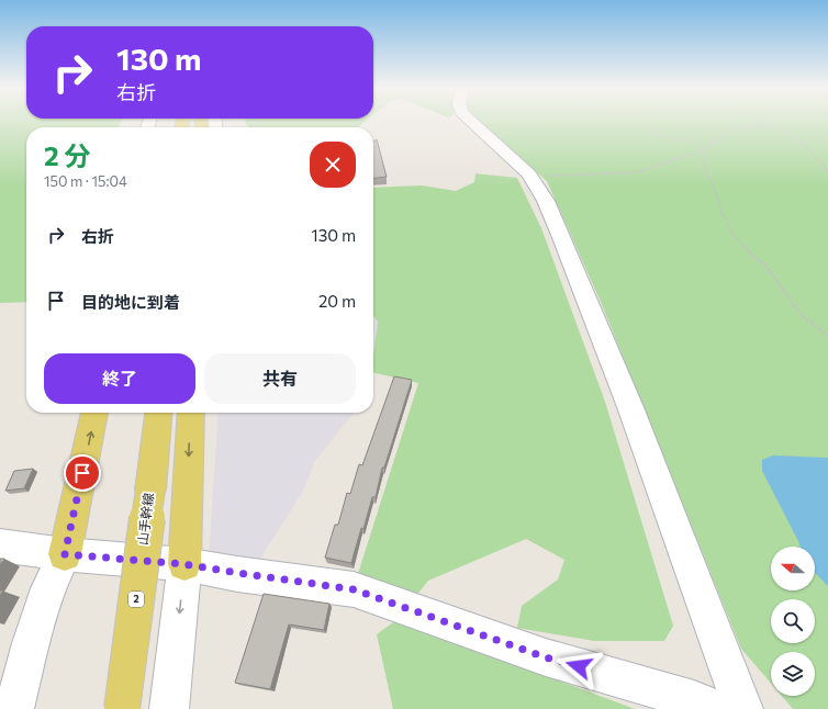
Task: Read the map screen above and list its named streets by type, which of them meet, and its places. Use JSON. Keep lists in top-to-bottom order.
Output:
{
  "streets": {
    "main road": ["山手幹線", "2"]
  },
  "north": "left",
  "page": {
    "turn": ["130 m", "右折"],
    "heading": ["2 分", "150 m · 15:04"],
    "list": [
      {
        "name": "右折",
        "value": "130 m"
      },
      {
        "name": "目的地に到着",
        "value": "20 m"
      }
    ],
    "buttons": ["終了", "共有"]
  }
}
